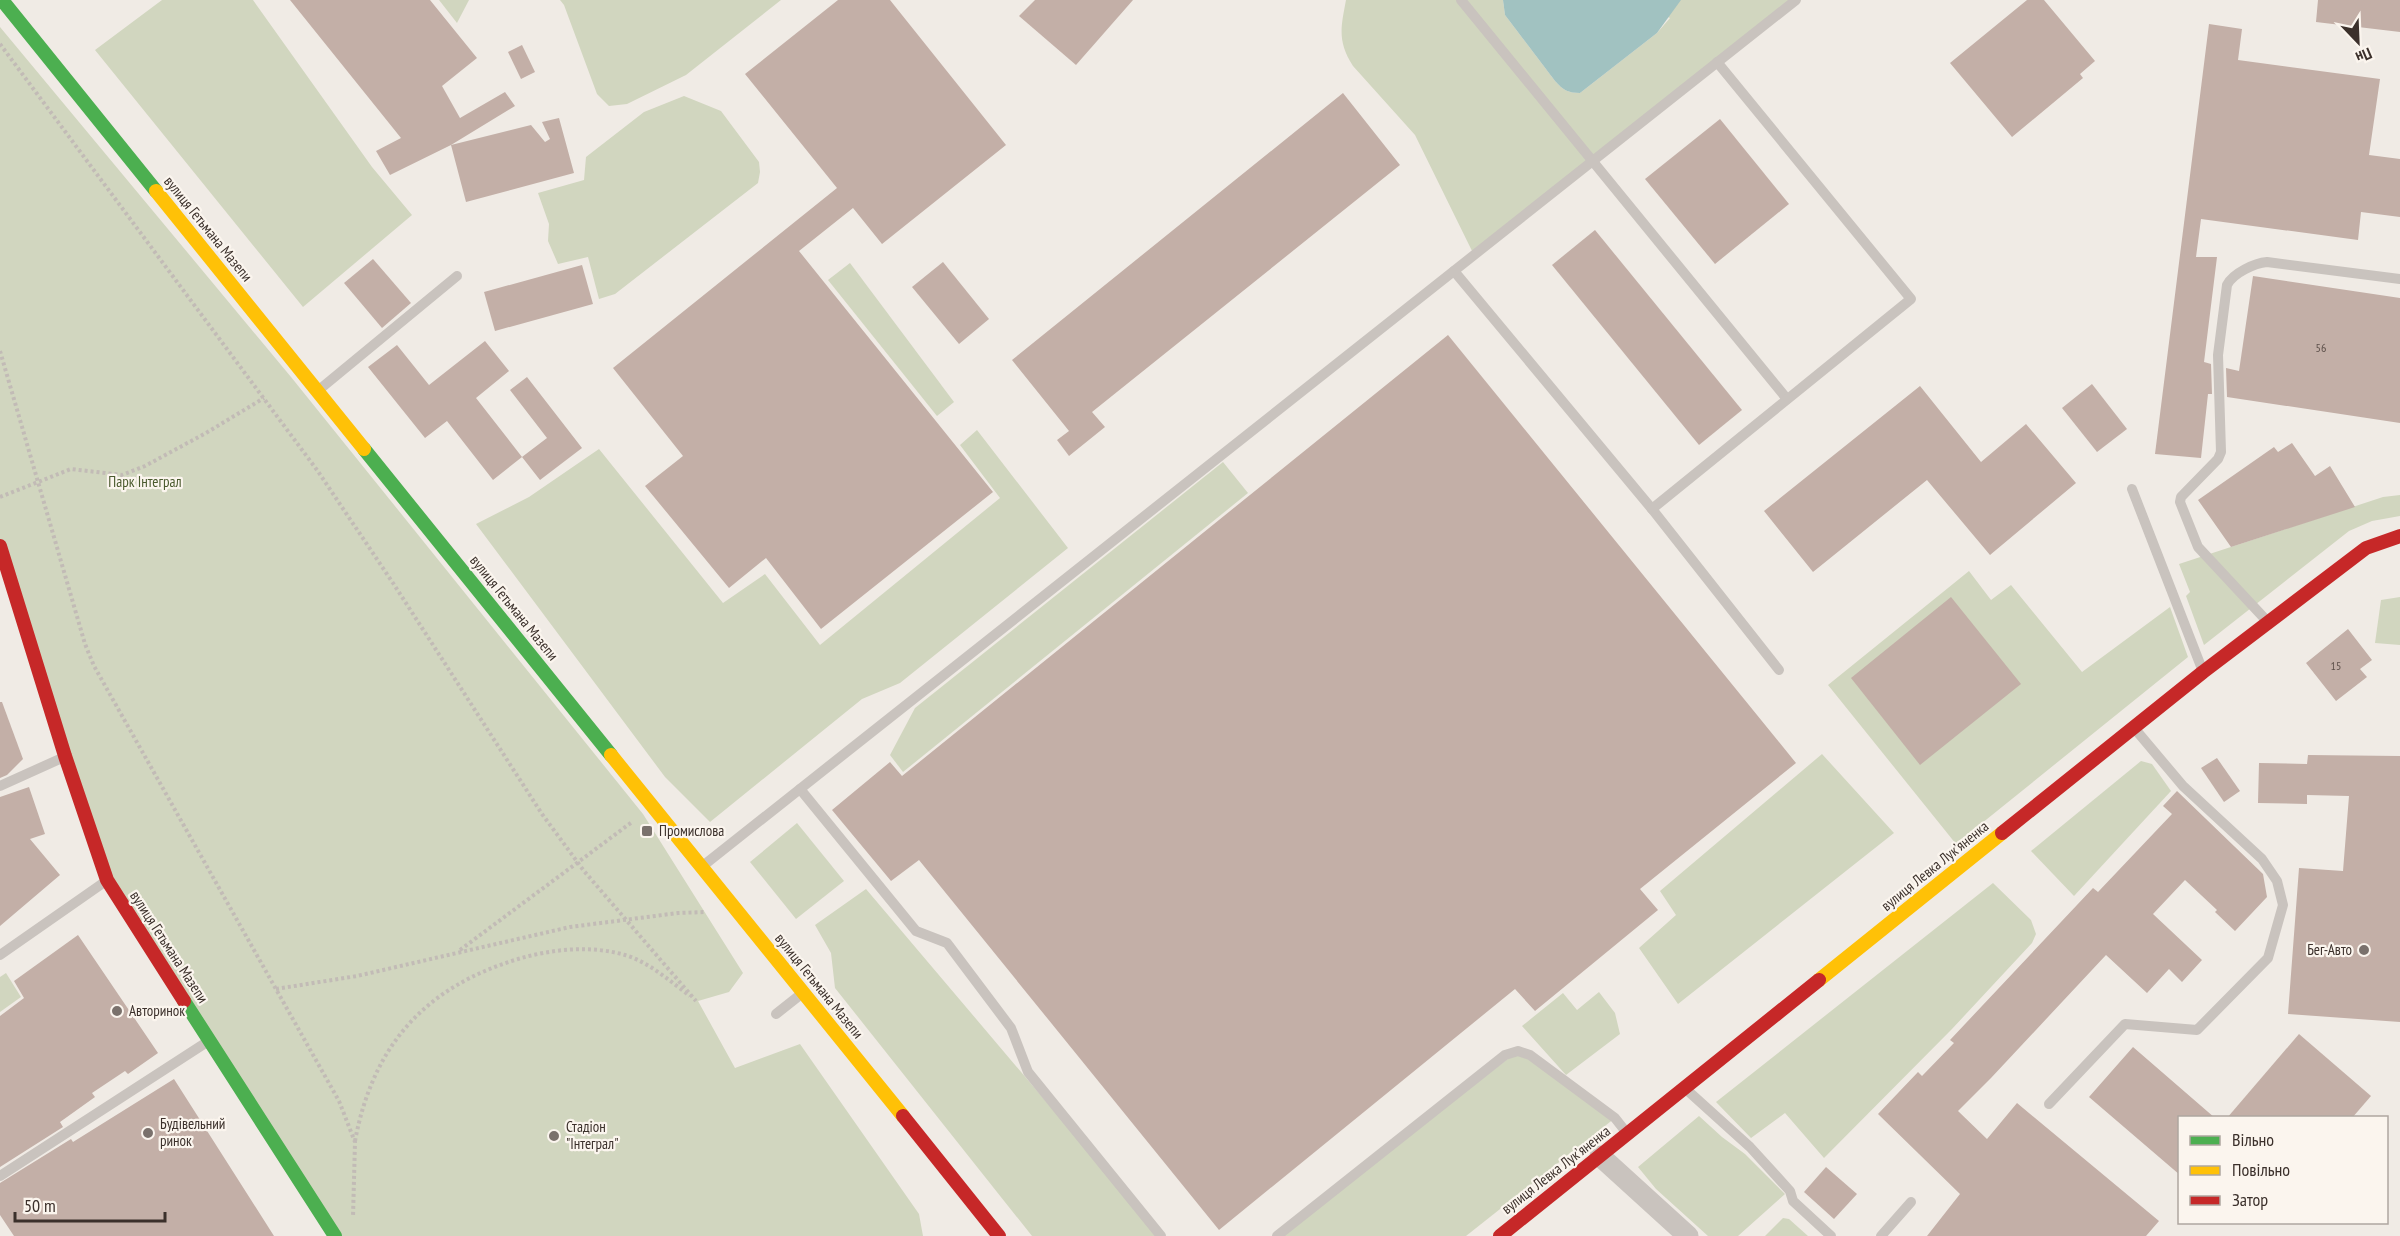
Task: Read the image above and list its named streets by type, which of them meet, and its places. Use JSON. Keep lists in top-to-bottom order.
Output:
{
  "streets": {
    "main road": ["вулиця Гетьмана Мазепи", "вулиця Левка Лукʼяненка"]
  },
  "parks": ["Парк Інтеграл"],
  "places": {
    "transit": ["Промислова"],
    "other": [
      "Бег-Авто",
      "Авторинок",
      "Будівельний ринок",
      "Стадіон \"Інтеграл\""
    ]
  },
  "house_numbers": ["56", "15"],
  "legend": ["Вільно", "Повільно", "Затор"],
  "scale_bar": "50 m",
  "north": "bottom right"
}
